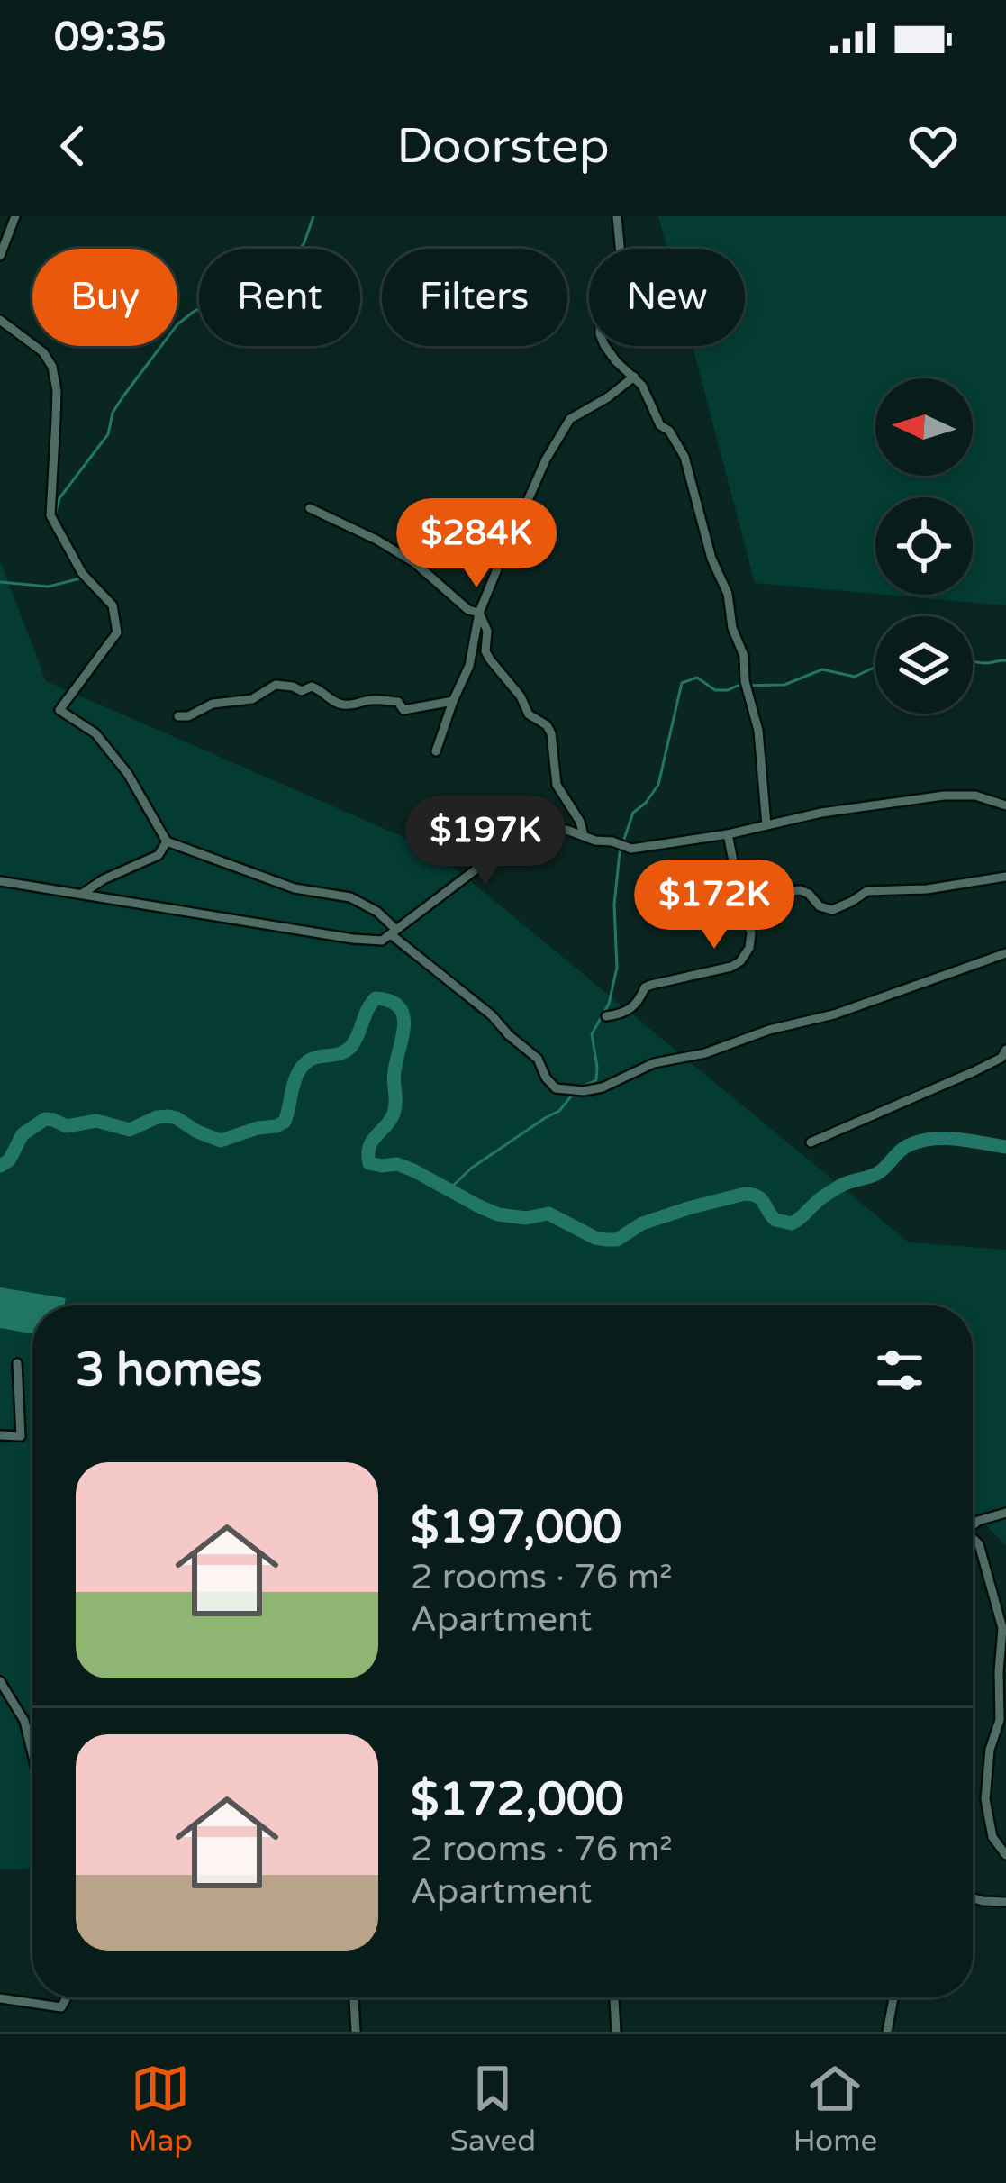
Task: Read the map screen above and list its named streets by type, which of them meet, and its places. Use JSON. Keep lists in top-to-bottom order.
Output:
{
  "north": "left",
  "page": {
    "status": "09:35",
    "header": "Doorstep",
    "chip": [
      "Buy",
      "Rent",
      "Filters",
      "New"
    ],
    "price": ["$284K", "$197K", "$172K"],
    "heading": "3 homes",
    "list": [
      {
        "name": "$197,000",
        "note": "2 rooms · 76 m² · Apartment"
      },
      {
        "name": "$172,000",
        "note": "2 rooms · 76 m² · Apartment"
      }
    ],
    "tabs": ["Map", "Saved", "Home"]
  }
}
